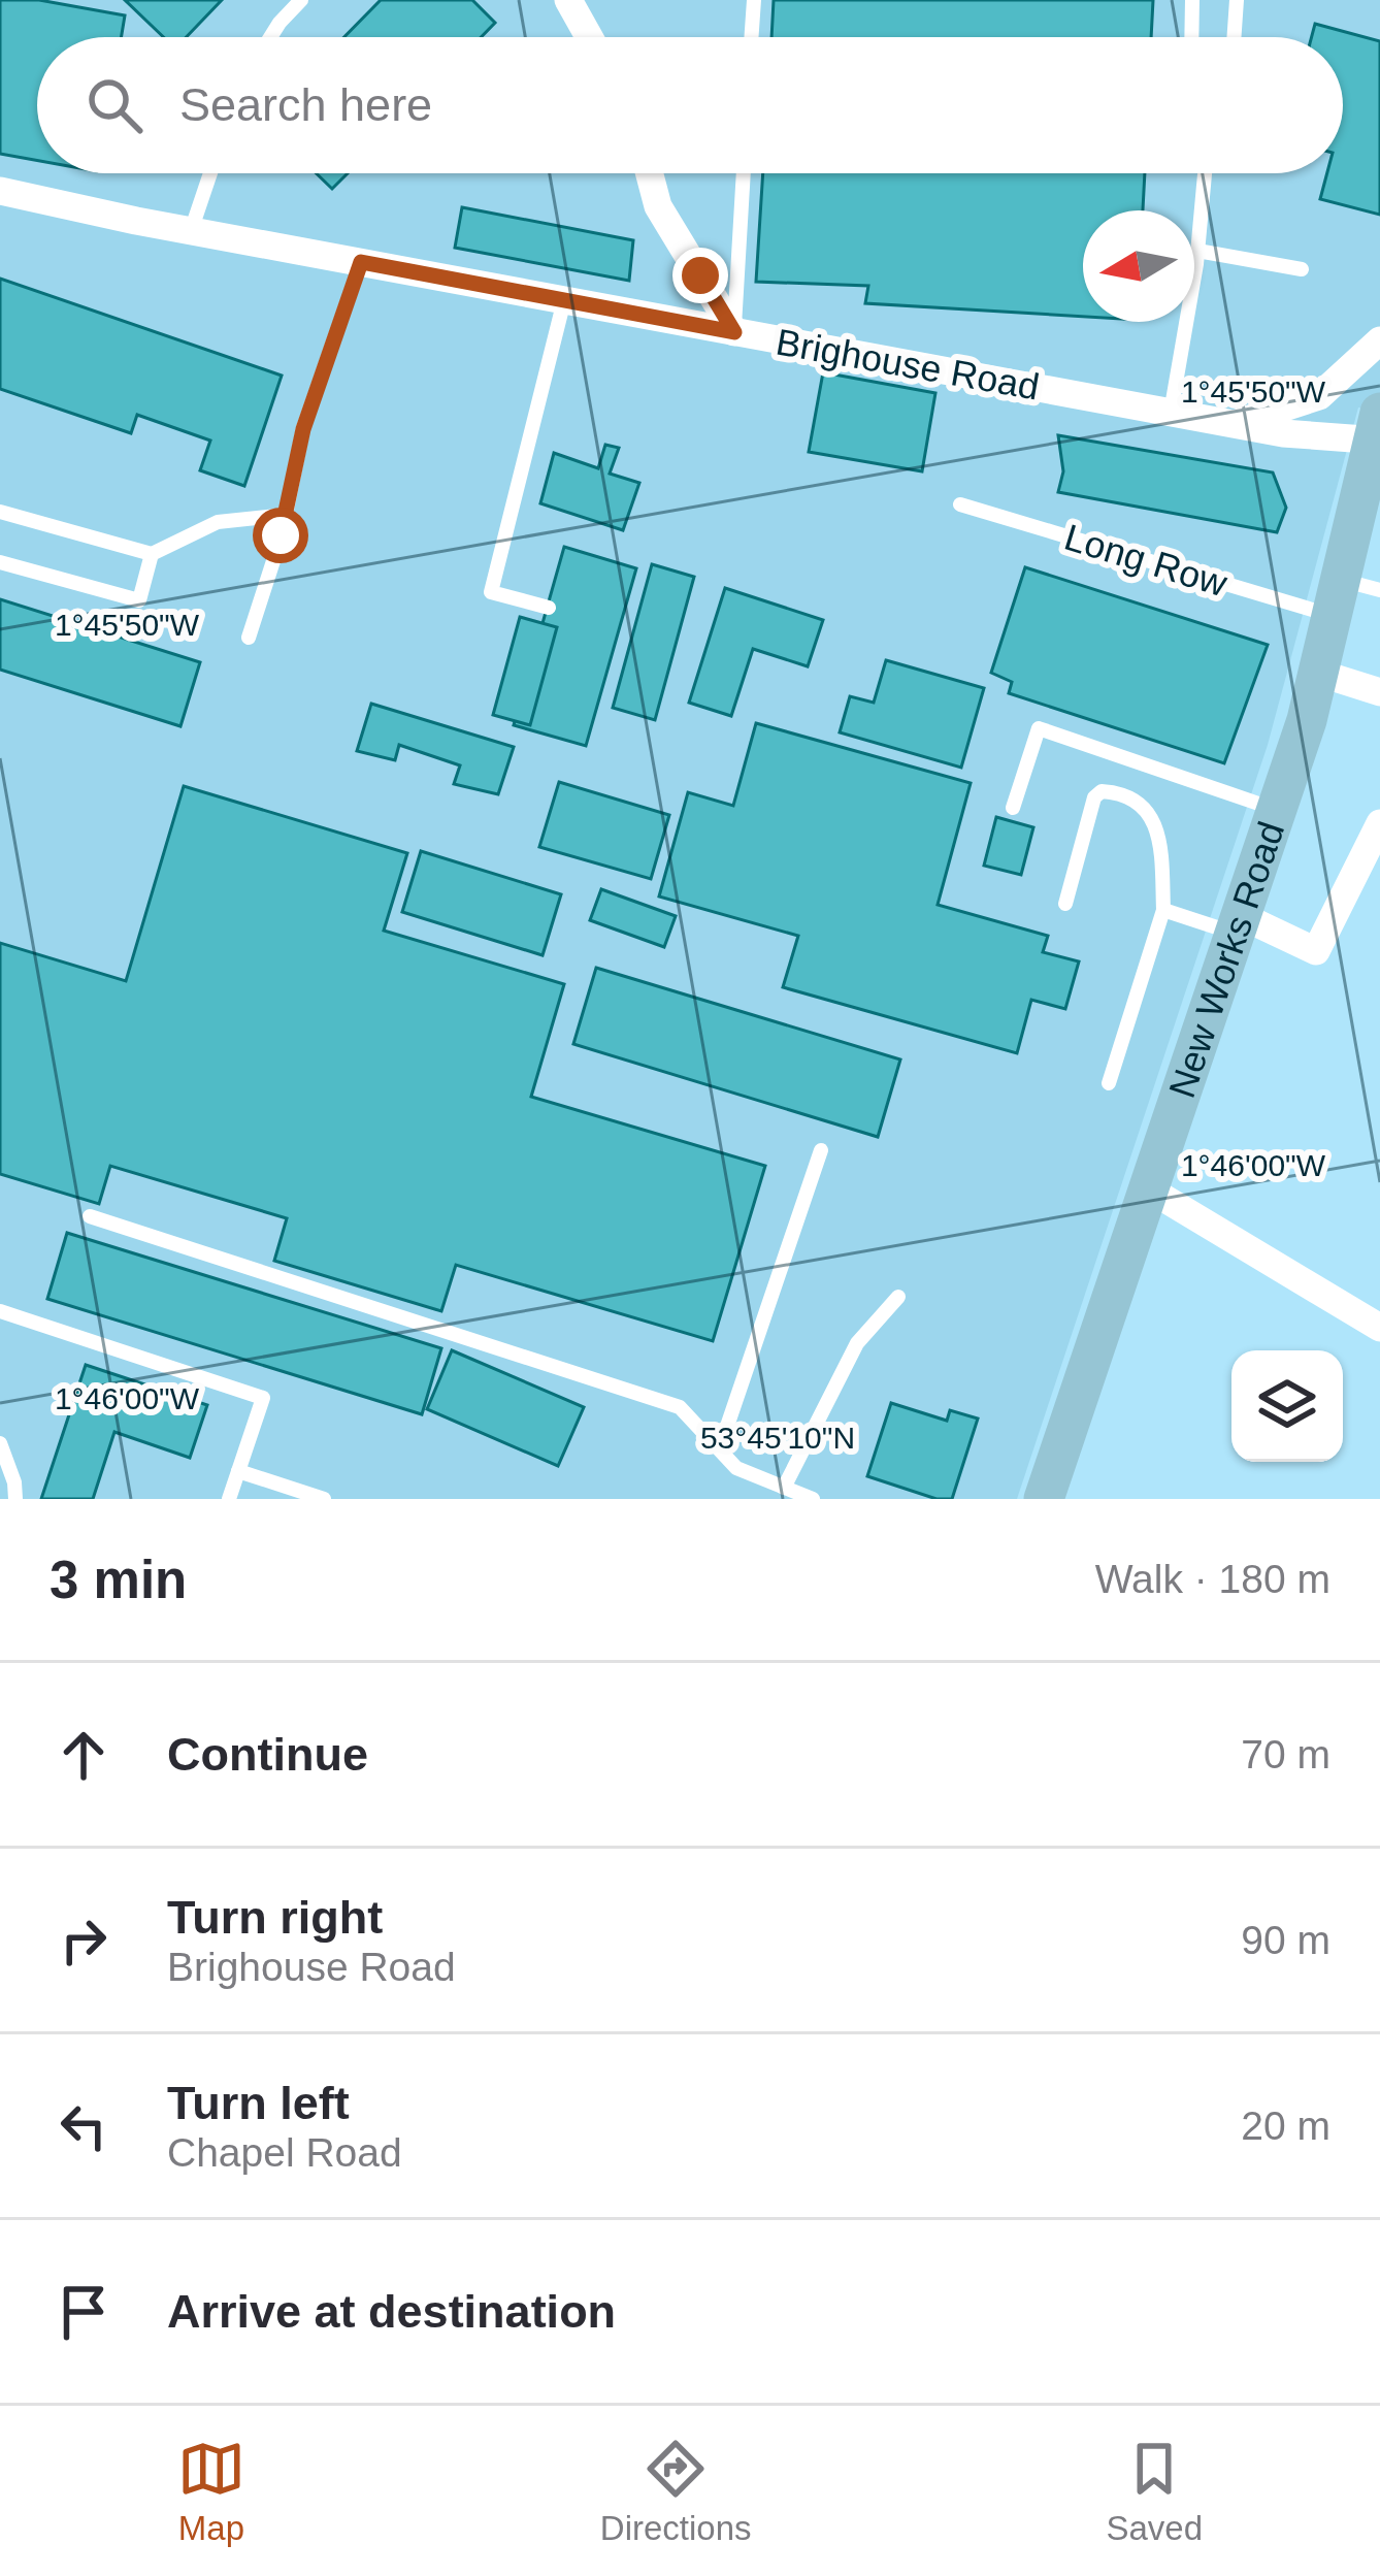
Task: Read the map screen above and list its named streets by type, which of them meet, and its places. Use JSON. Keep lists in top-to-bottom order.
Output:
{
  "streets": {
    "street": ["Brighouse Road", "New Works Road"],
    "lane": ["Long Row"]
  },
  "crossings": [
    ["Brighouse Road", "New Works Road"],
    ["Long Row", "New Works Road"]
  ],
  "north": "left",
  "page": {
    "search": "Search here",
    "heading": ["3 min", "Walk · 180 m"],
    "list": [
      ["Continue", "70 m"],
      ["Turn right", "Brighouse Road", "90 m"],
      ["Turn left", "Chapel Road", "20 m"],
      "Arrive at destination"
    ],
    "nav": ["Map", "Directions", "Saved"]
  },
  "coordinates": ["1°45'50\"W", "1°46'00\"W", "53°45'10\"N"]
}
